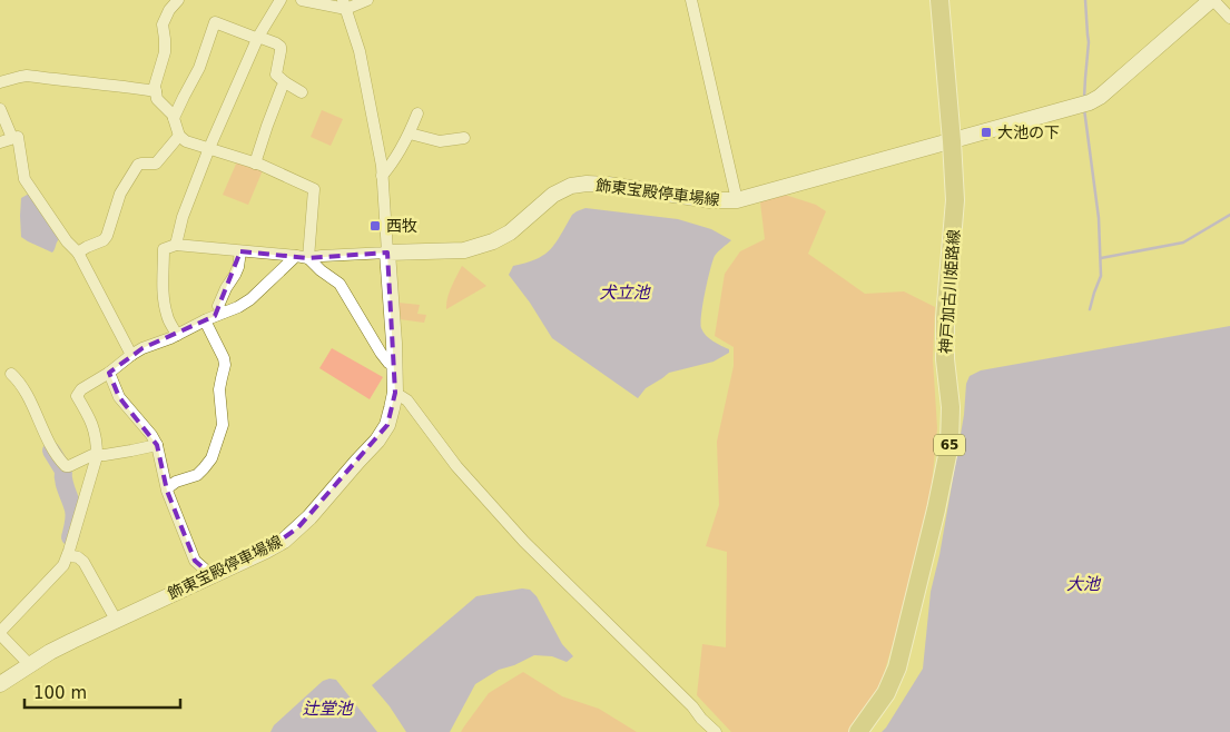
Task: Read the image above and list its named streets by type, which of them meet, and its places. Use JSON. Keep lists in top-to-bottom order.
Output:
{
  "streets": {
    "main road": ["飾東宝殿停車場線", "神戸加古川姫路線", "65"]
  },
  "crossings": [
    ["飾東宝殿停車場線", "神戸加古川姫路線"]
  ],
  "water": ["犬立池", "大池", "辻堂池"],
  "places": {
    "transit": ["大池の下", "西牧"]
  },
  "scale_bar": "100 m"
}
